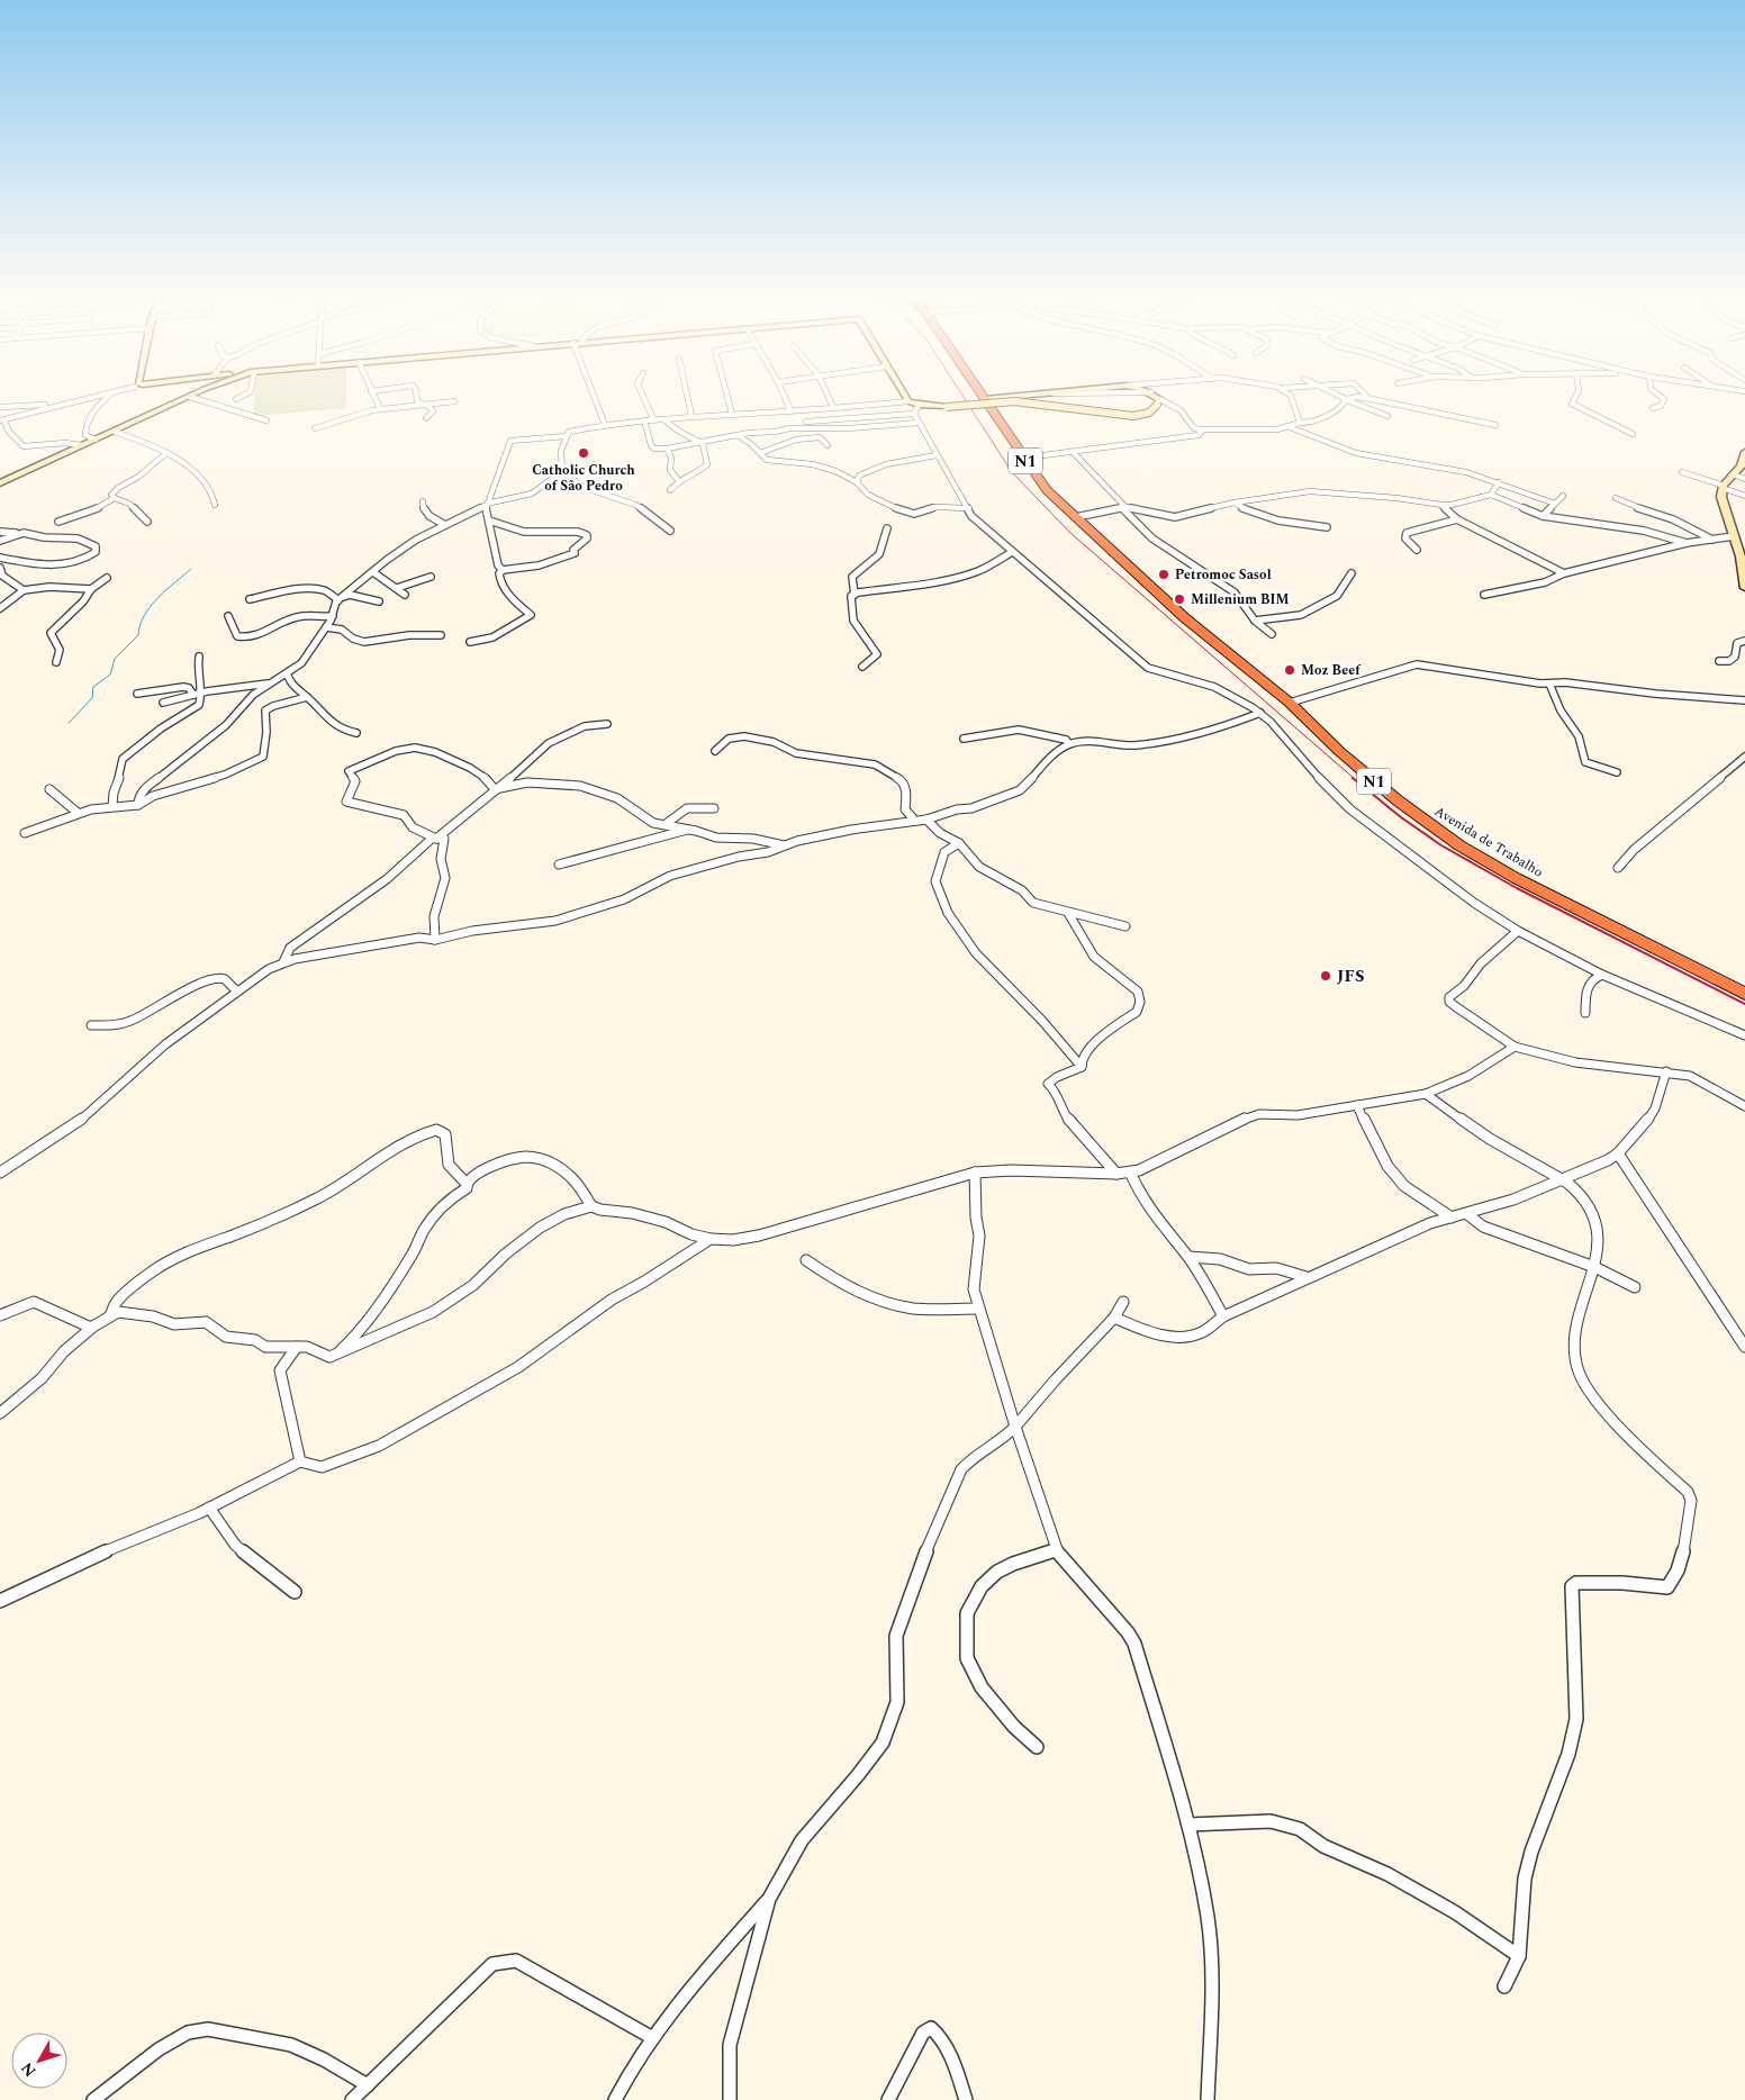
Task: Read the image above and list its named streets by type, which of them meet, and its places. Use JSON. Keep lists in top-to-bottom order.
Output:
{
  "streets": {
    "highway": ["N1", "Avenida de Trabalho"]
  },
  "places": [
    "Catholic Church of São Pedro",
    "Petromoc Sasol",
    "Millenium BIM",
    "Moz Beef",
    "JFS"
  ],
  "north": "bottom left"
}
